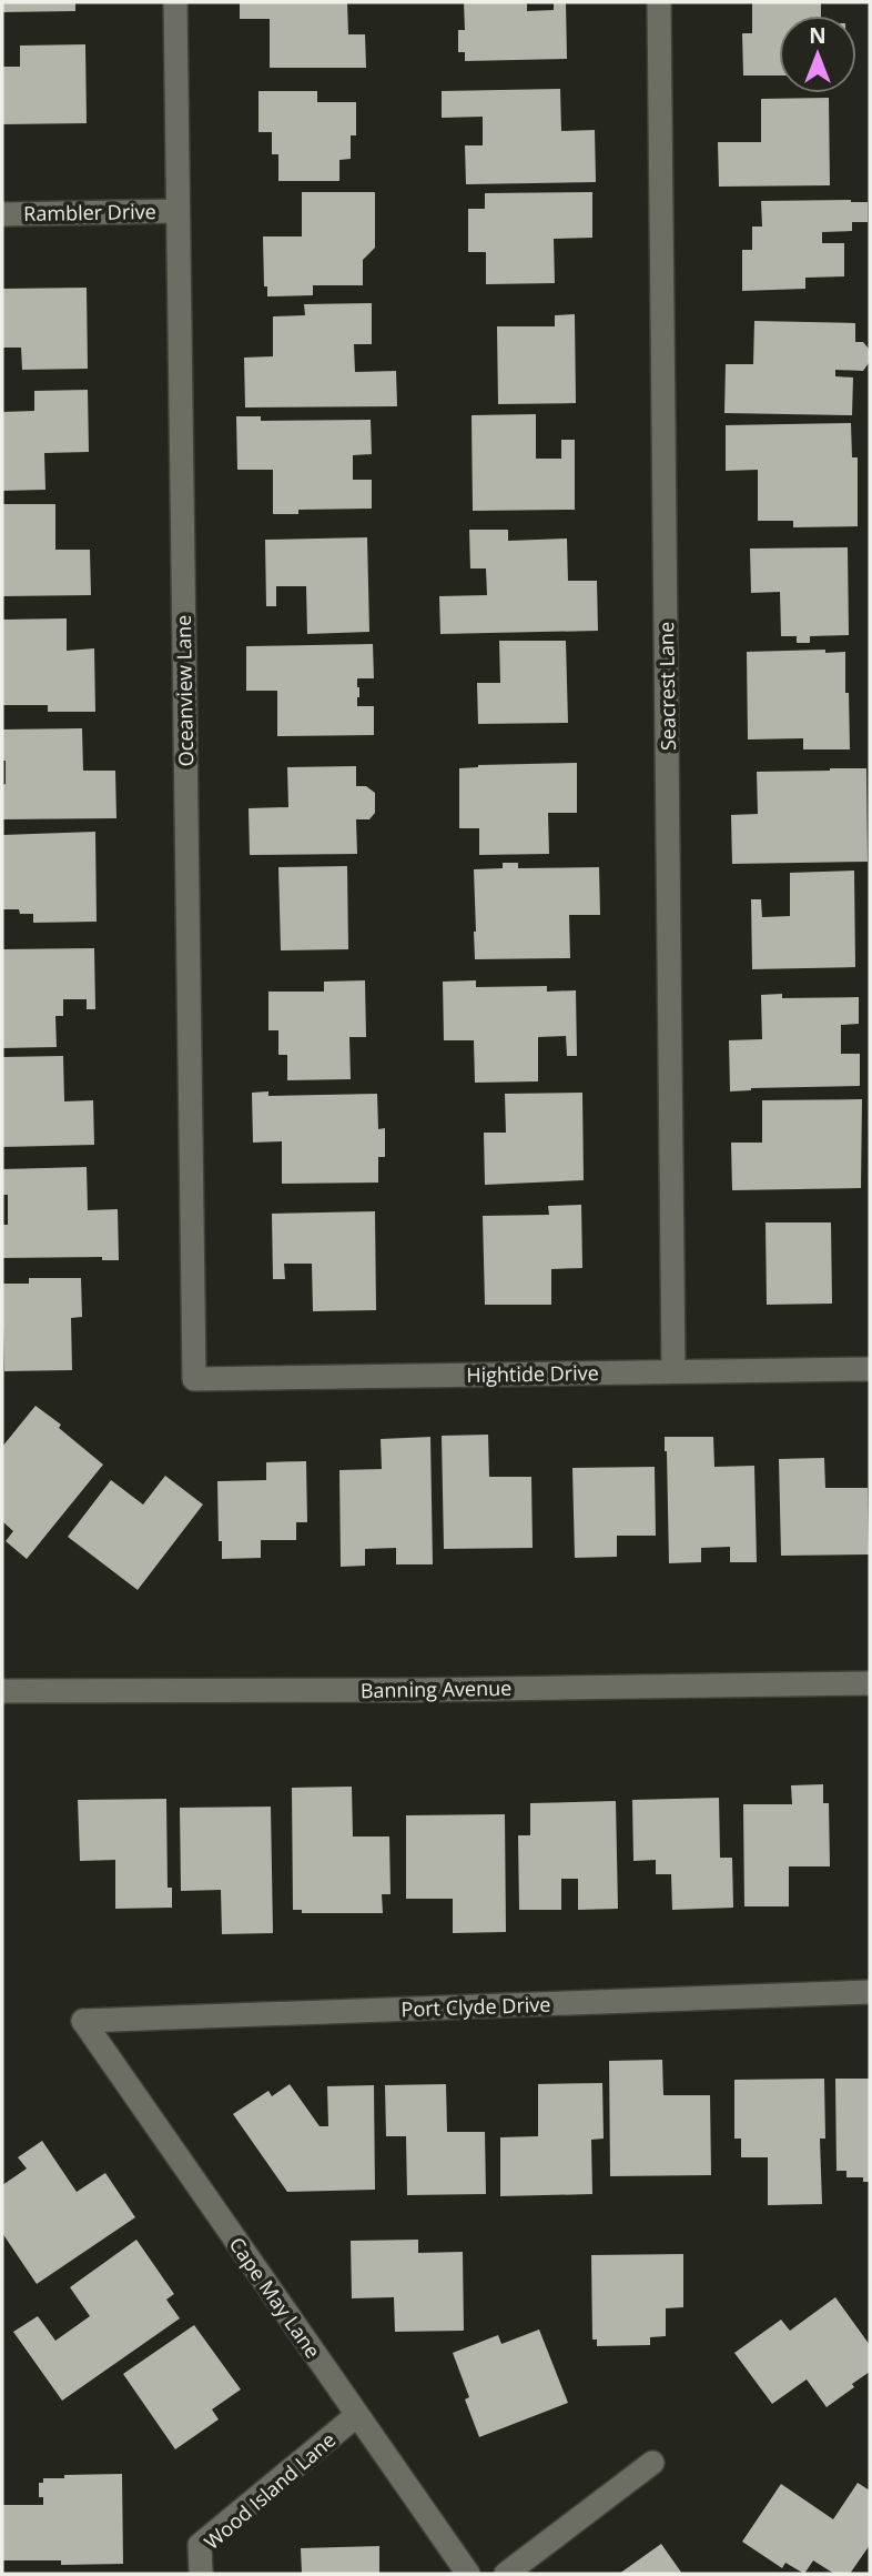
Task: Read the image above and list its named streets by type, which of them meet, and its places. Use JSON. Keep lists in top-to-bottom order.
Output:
{
  "streets": {
    "street": [
      "Rambler Drive",
      "Seacrest Lane",
      "Oceanview Lane",
      "Hightide Drive",
      "Banning Avenue",
      "Port Clyde Drive",
      "Cape May Lane",
      "Wood Island Lane"
    ]
  },
  "crossings": [
    ["Rambler Drive", "Oceanview Lane"],
    ["Seacrest Lane", "Hightide Drive"],
    ["Oceanview Lane", "Hightide Drive"],
    ["Port Clyde Drive", "Cape May Lane"],
    ["Cape May Lane", "Wood Island Lane"]
  ],
  "north": "top"
}
